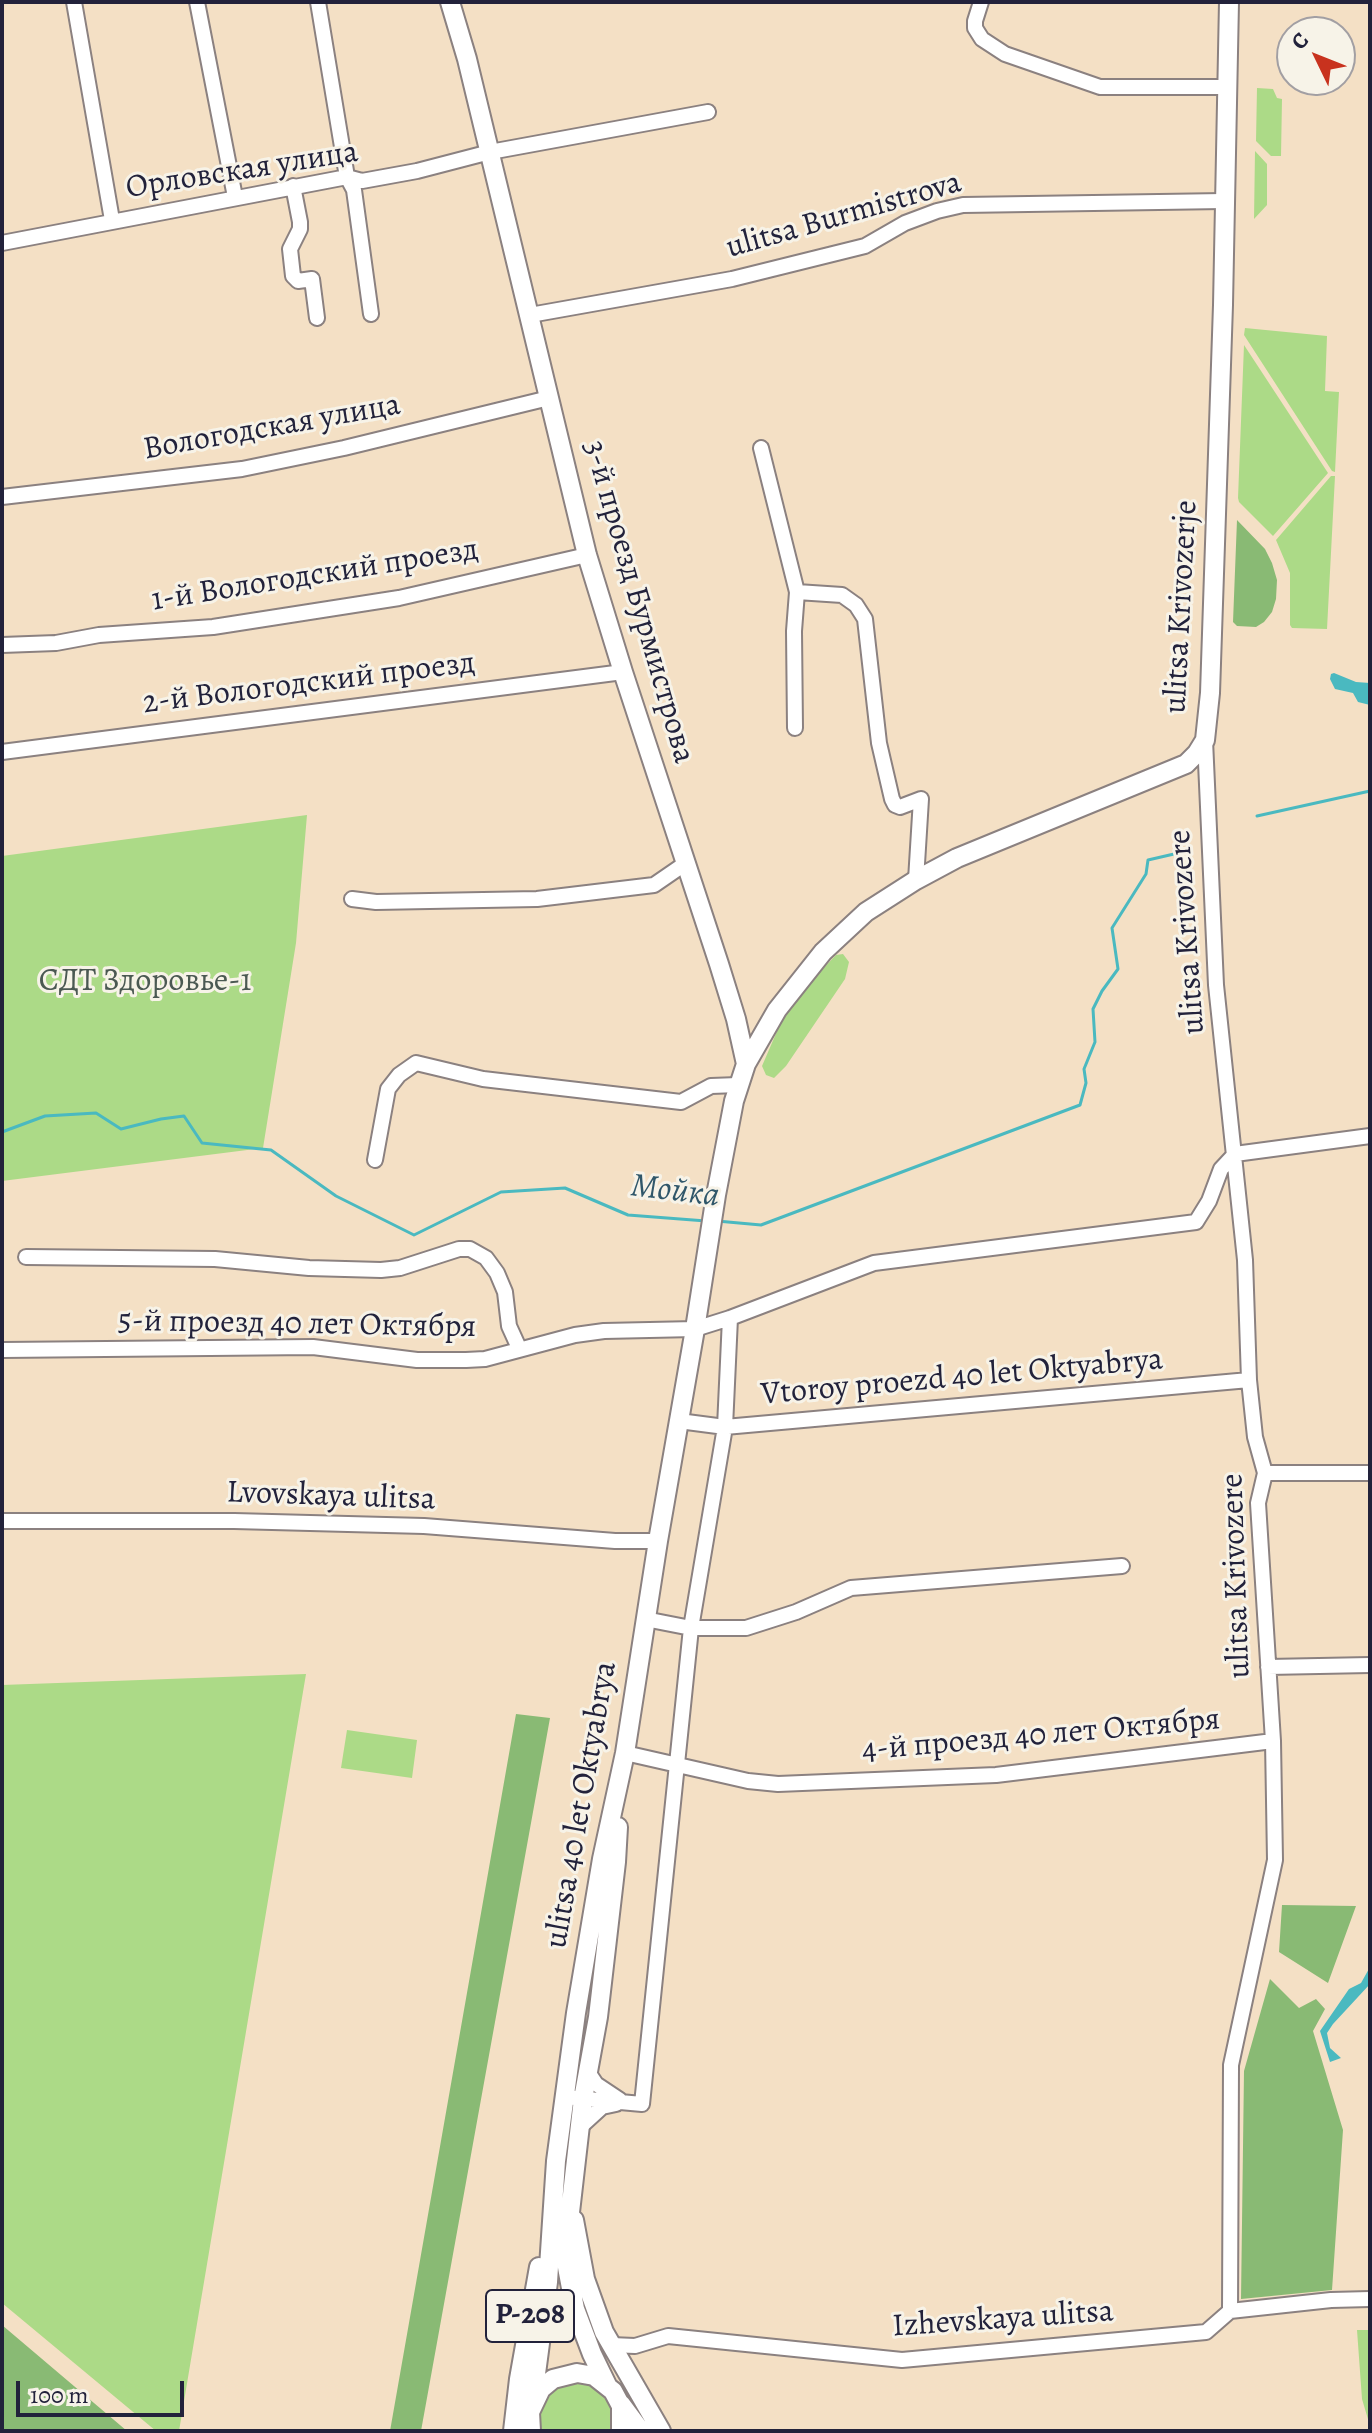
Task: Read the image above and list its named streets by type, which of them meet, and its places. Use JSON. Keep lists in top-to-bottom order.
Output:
{
  "streets": {
    "main road": [
      "3-й проезд Бурмистрова",
      "ulitsa Krivozerje",
      "ulitsa 40 let Oktyabrya",
      "Р-208"
    ],
    "street": [
      "Орловская улица",
      "ulitsa Burmistrova",
      "Вологодская улица",
      "1-й Вологодский проезд",
      "2-й Вологодский проезд",
      "ulitsa Krivozere",
      "5-й проезд 40 лет Октября",
      "Vtoroy proezd 40 let Oktyabrya",
      "Lvovskaya ulitsa",
      "4-й проезд 40 лет Октября",
      "Izhevskaya ulitsa"
    ]
  },
  "crossings": [
    ["Орловская улица", "3-й проезд Бурмистрова"],
    ["ulitsa Burmistrova", "3-й проезд Бурмистрова"],
    ["ulitsa Burmistrova", "ulitsa Krivozerje"],
    ["Вологодская улица", "3-й проезд Бурмистрова"],
    ["1-й Вологодский проезд", "3-й проезд Бурмистрова"],
    ["3-й проезд Бурмистрова", "ulitsa Krivozerje"],
    ["3-й проезд Бурмистрова", "2-й Вологодский проезд"],
    ["ulitsa Krivozerje", "ulitsa Krivozere"],
    ["ulitsa Krivozerje", "5-й проезд 40 лет Октября"],
    ["ulitsa Krivozerje", "ulitsa 40 let Oktyabrya"],
    ["ulitsa Krivozere", "5-й проезд 40 лет Октября"],
    ["ulitsa Krivozere", "Vtoroy proezd 40 let Oktyabrya"],
    ["ulitsa Krivozere", "4-й проезд 40 лет Октября"],
    ["ulitsa Krivozere", "Izhevskaya ulitsa"],
    ["5-й проезд 40 лет Октября", "ulitsa 40 let Oktyabrya"],
    ["Vtoroy proezd 40 let Oktyabrya", "ulitsa 40 let Oktyabrya"],
    ["Lvovskaya ulitsa", "ulitsa 40 let Oktyabrya"],
    ["4-й проезд 40 лет Октября", "ulitsa 40 let Oktyabrya"],
    ["ulitsa 40 let Oktyabrya", "Р-208"]
  ],
  "water": ["Мойка"],
  "parks": ["СДТ Здоровье-1"],
  "scale_bar": "100 m",
  "north": "top left"
}
